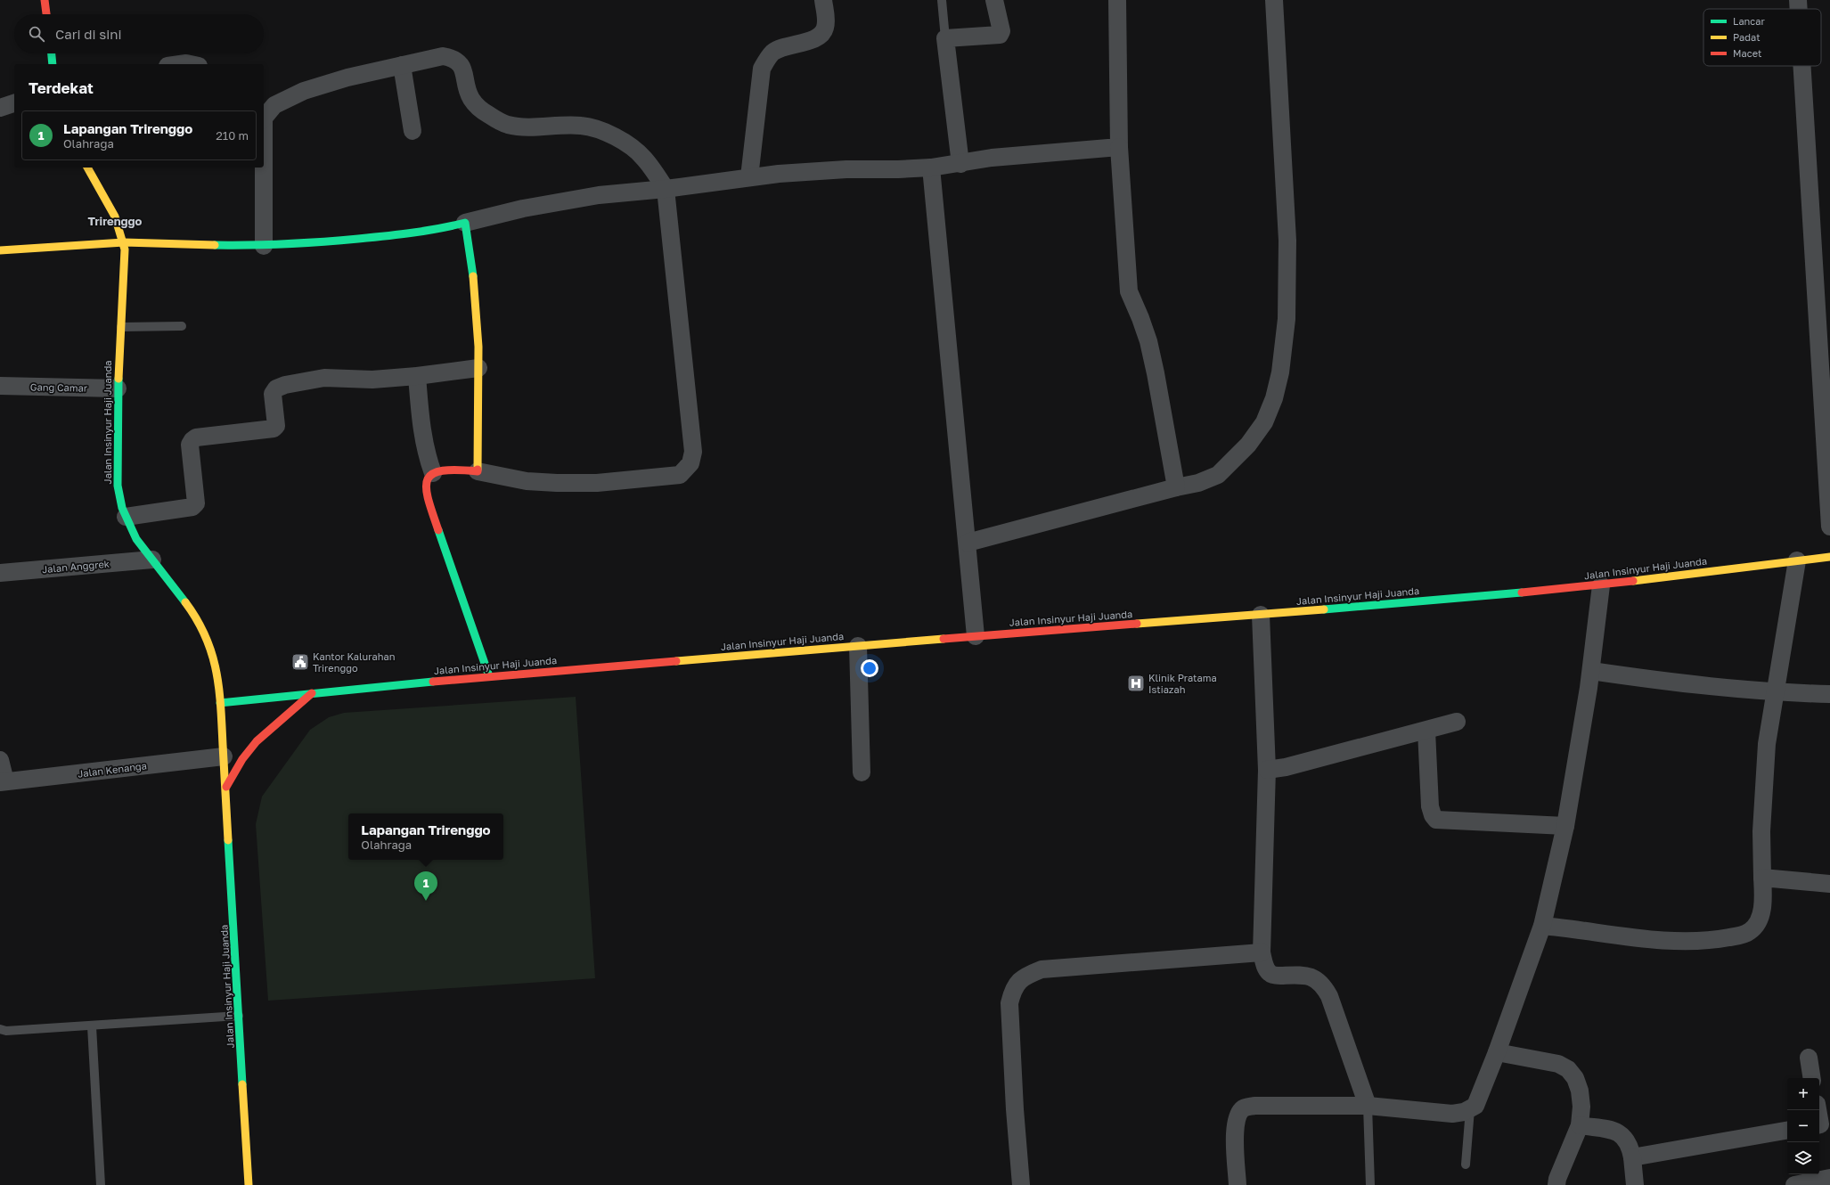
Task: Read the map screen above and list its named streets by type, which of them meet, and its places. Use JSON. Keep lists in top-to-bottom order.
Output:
{
  "streets": {
    "main road": ["Jalan Insinyur Haji Juanda"],
    "street": ["Gang Camar", "Jalan Anggrek", "Jalan Kenanga"]
  },
  "crossings": [
    ["Gang Camar", "Jalan Insinyur Haji Juanda"],
    ["Jalan Insinyur Haji Juanda", "Jalan Anggrek"],
    ["Jalan Insinyur Haji Juanda", "Jalan Kenanga"]
  ],
  "districts": ["Trirenggo"],
  "places": {
    "public building": ["Kantor Kalurahan Trirenggo"],
    "hospital": ["Klinik Pratama Istiazah"]
  },
  "legend": ["Lancar", "Padat", "Macet"],
  "page": {
    "search": "Cari di sini",
    "heading": "Terdekat",
    "list": [
      {
        "mark": "1",
        "name": "Lapangan Trirenggo",
        "note": "Olahraga",
        "value": "210 m"
      }
    ],
    "popup": ["Lapangan Trirenggo", "Olahraga"],
    "pins": "1",
    "map_buttons": ["+", "−"]
  }
}
